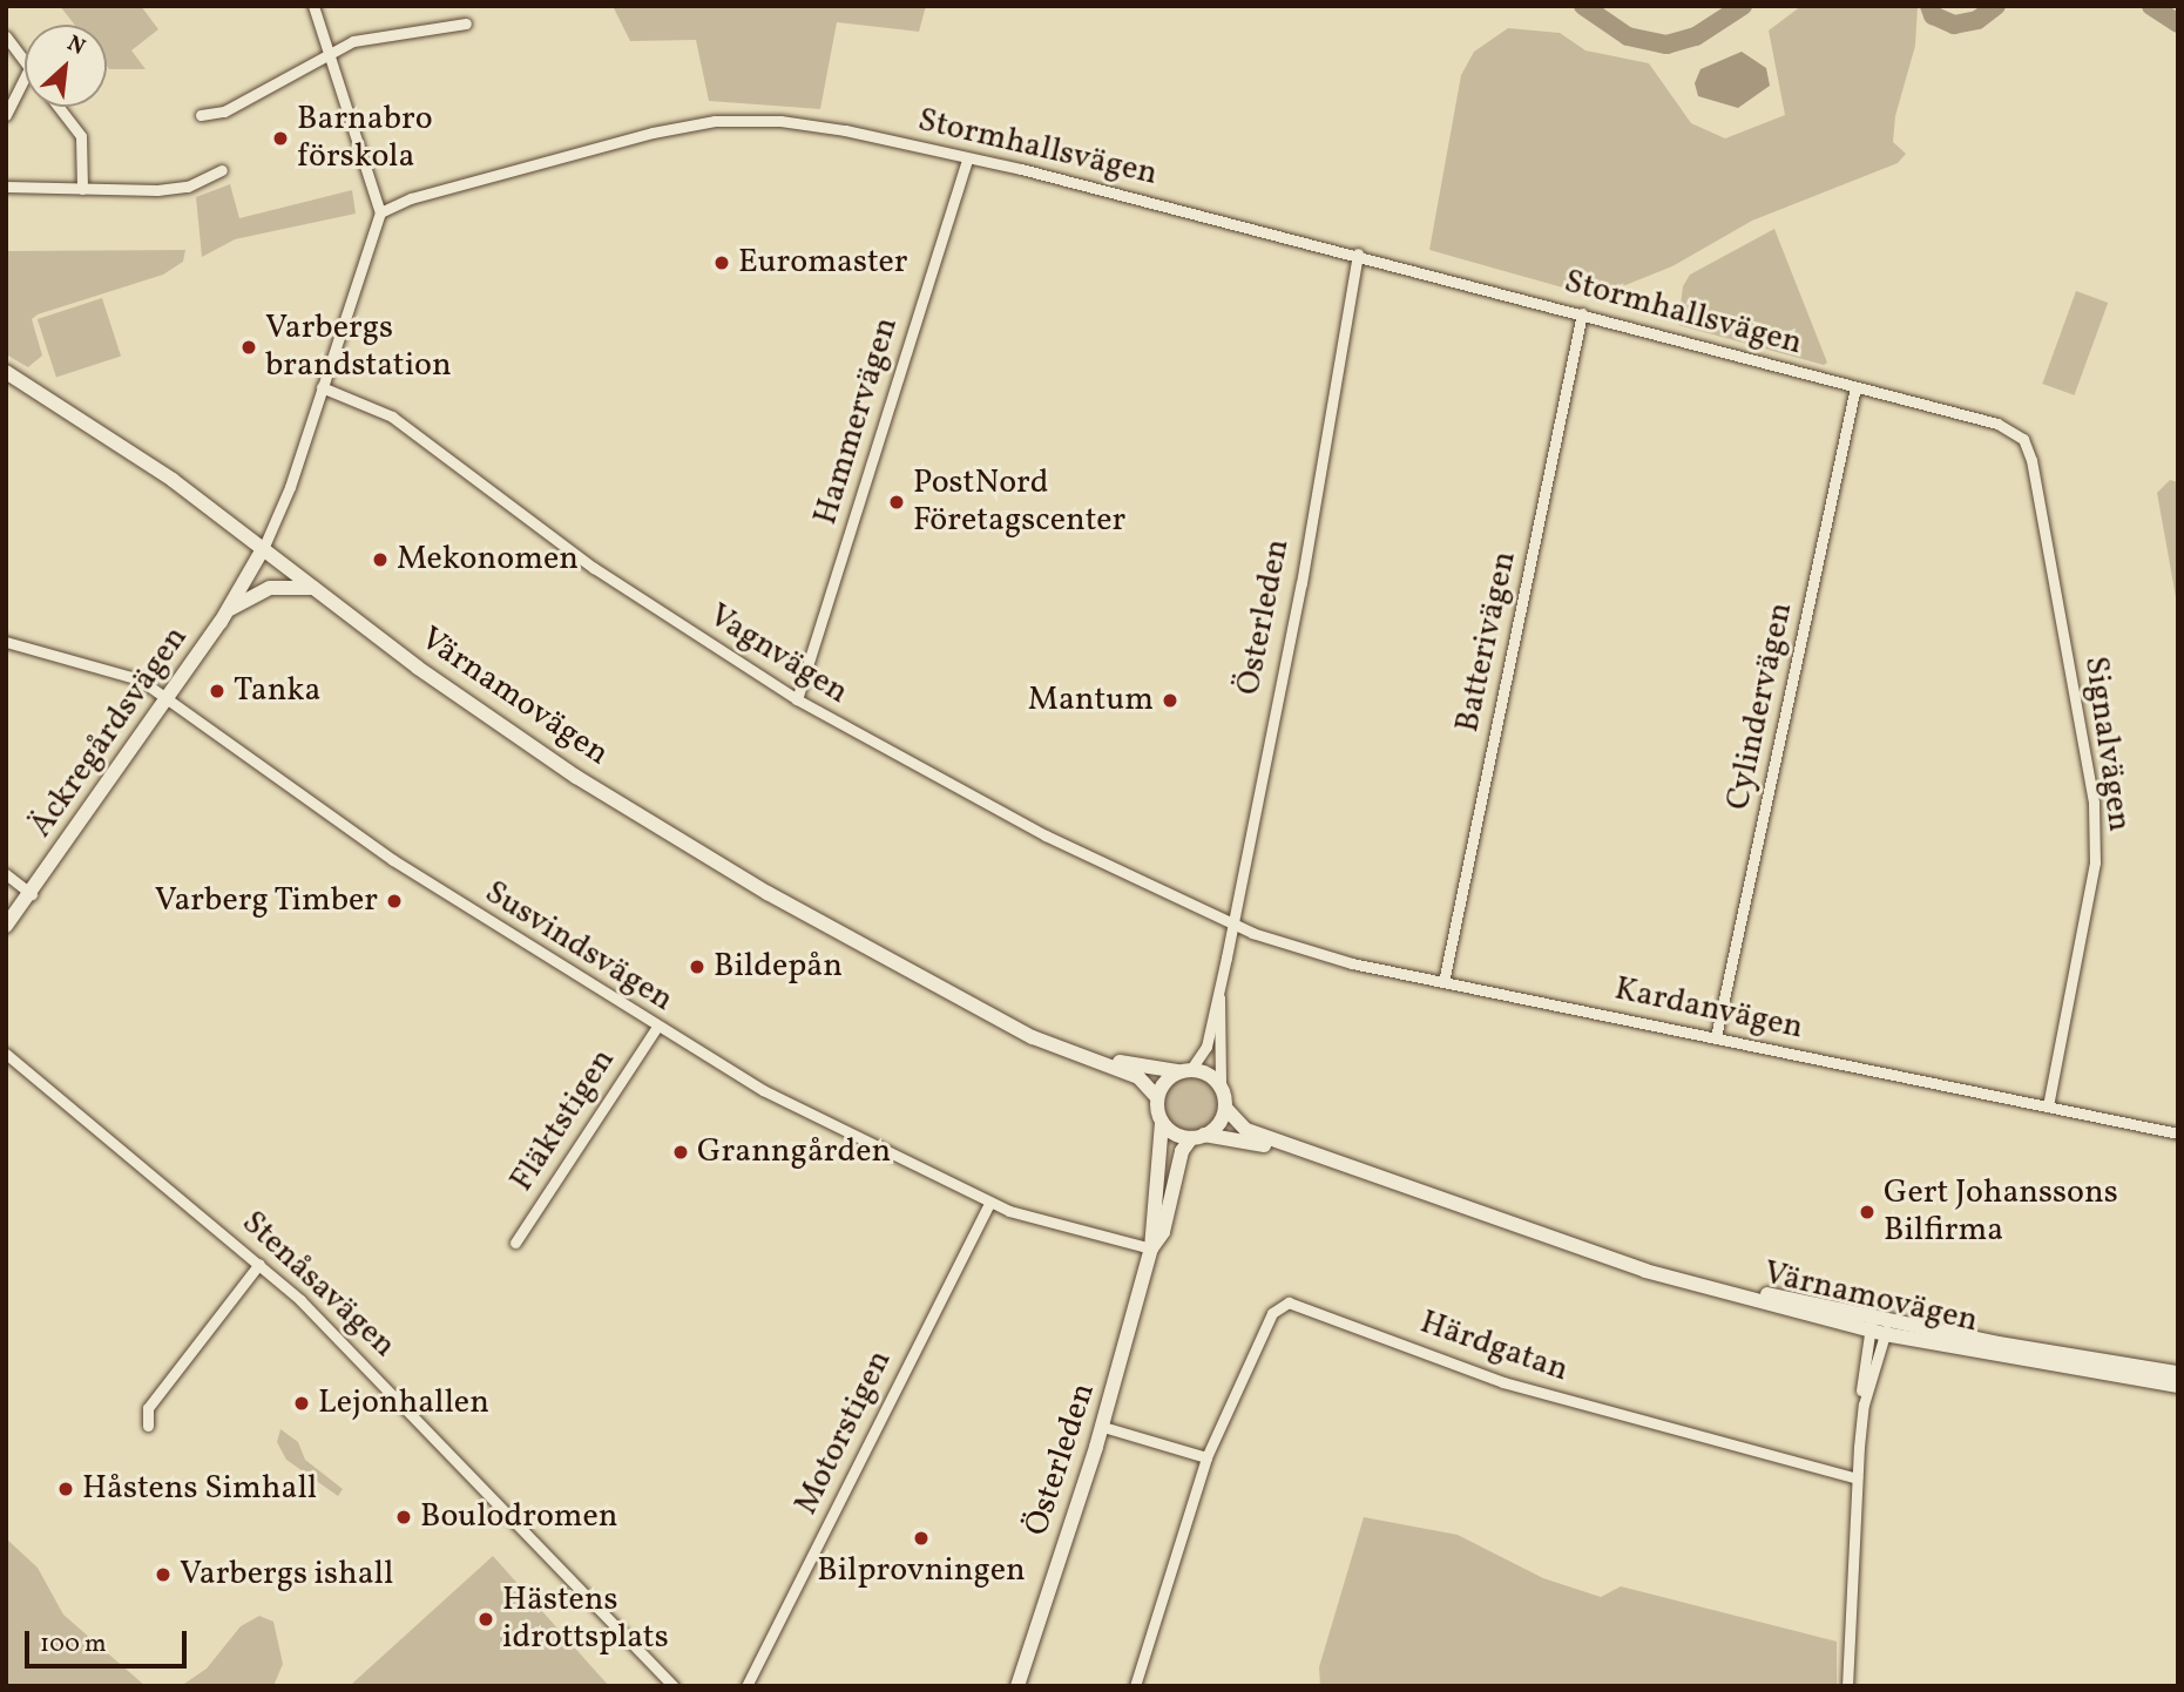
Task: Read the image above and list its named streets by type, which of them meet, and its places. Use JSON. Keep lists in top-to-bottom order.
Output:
{
  "streets": {
    "main road": ["Österleden", "Värnamovägen", "Äckregårdsvägen"],
    "street": [
      "Stormhallsvägen",
      "Hammervägen",
      "Batterivägen",
      "Vagnvägen",
      "Cylindervägen",
      "Signalvägen",
      "Susvindsvägen",
      "Kardanvägen",
      "Fläktstigen",
      "Stenåsavägen",
      "Härdgatan",
      "Motorstigen"
    ]
  },
  "crossings": [
    ["Stormhallsvägen", "Hammervägen"],
    ["Stormhallsvägen", "Österleden"],
    ["Stormhallsvägen", "Batterivägen"],
    ["Stormhallsvägen", "Cylindervägen"],
    ["Stormhallsvägen", "Signalvägen"],
    ["Hammervägen", "Vagnvägen"],
    ["Österleden", "Vagnvägen"],
    ["Österleden", "Värnamovägen"],
    ["Österleden", "Susvindsvägen"],
    ["Österleden", "Kardanvägen"],
    ["Batterivägen", "Kardanvägen"],
    ["Vagnvägen", "Kardanvägen"],
    ["Värnamovägen", "Äckregårdsvägen"],
    ["Cylindervägen", "Kardanvägen"],
    ["Äckregårdsvägen", "Susvindsvägen"],
    ["Signalvägen", "Kardanvägen"],
    ["Susvindsvägen", "Fläktstigen"],
    ["Susvindsvägen", "Motorstigen"]
  ],
  "places": [
    "Barnabro förskola",
    "Euromaster",
    "Varbergs brandstation",
    "PostNord Företagscenter",
    "Mekonomen",
    "Tanka",
    "Mantum",
    "Varberg Timber",
    "Bildepån",
    "Granngården",
    "Gert Johanssons Bilfirma",
    "Lejonhallen",
    "Håstens Simhall",
    "Boulodromen",
    "Bilprovningen",
    "Varbergs ishall",
    "Hästens idrottsplats"
  ],
  "scale_bar": "100 m",
  "north": "top right"
}
